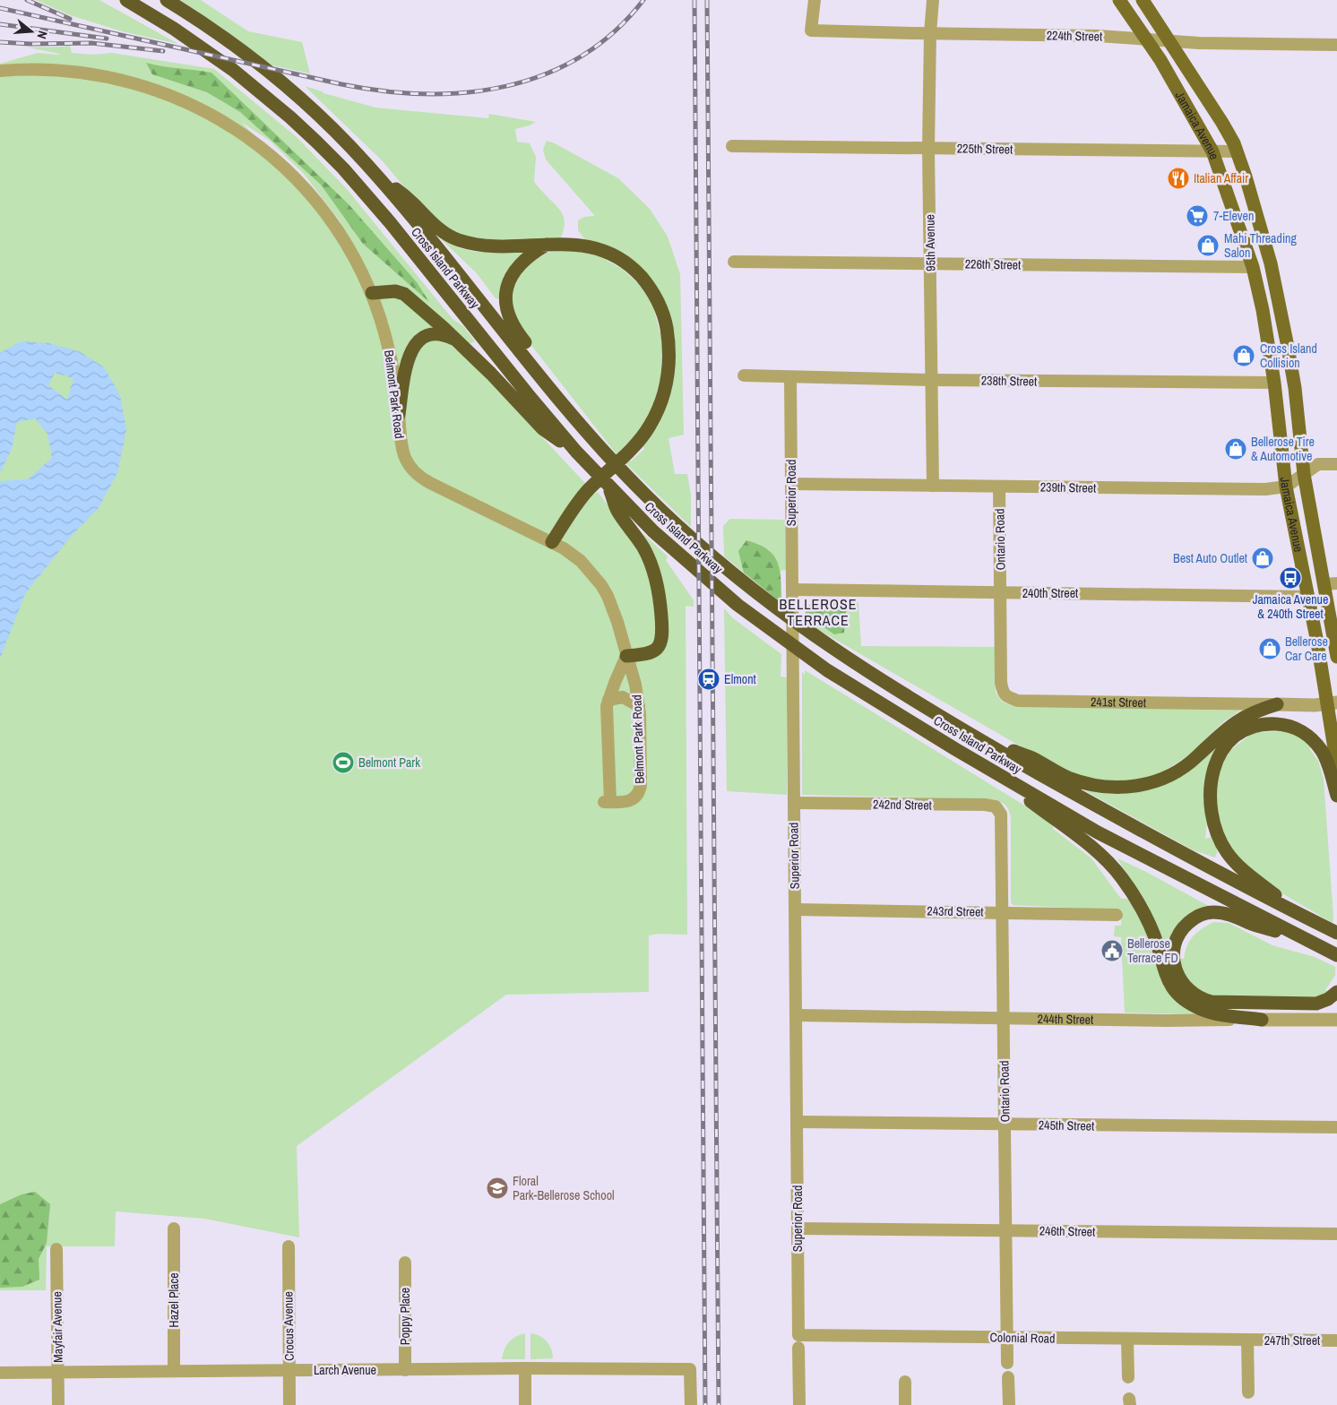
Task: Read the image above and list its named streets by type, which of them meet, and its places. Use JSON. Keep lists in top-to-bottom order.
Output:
{
  "streets": {
    "highway": ["Cross Island Parkway"],
    "main road": ["Jamaica Avenue"],
    "street": [
      "224th Street",
      "225th Street",
      "95th Avenue",
      "226th Street",
      "238th Street",
      "Belmont Park Road",
      "239th Street",
      "Superior Road",
      "Ontario Road",
      "240th Street",
      "241st Street",
      "242nd Street",
      "243rd Street",
      "244th Street",
      "245th Street",
      "246th Street",
      "Hazel Place",
      "Poppy Place",
      "Crocus Avenue",
      "Mayfair Avenue",
      "Colonial Road",
      "247th Street",
      "Larch Avenue"
    ]
  },
  "crossings": [
    ["224th Street", "Jamaica Avenue"],
    ["224th Street", "95th Avenue"],
    ["Jamaica Avenue", "225th Street"],
    ["Jamaica Avenue", "226th Street"],
    ["Jamaica Avenue", "238th Street"],
    ["Jamaica Avenue", "239th Street"],
    ["Jamaica Avenue", "240th Street"],
    ["Jamaica Avenue", "241st Street"],
    ["225th Street", "95th Avenue"],
    ["95th Avenue", "226th Street"],
    ["95th Avenue", "238th Street"],
    ["95th Avenue", "239th Street"],
    ["238th Street", "Superior Road"],
    ["239th Street", "Superior Road"],
    ["239th Street", "Ontario Road"],
    ["Superior Road", "240th Street"],
    ["Superior Road", "242nd Street"],
    ["Superior Road", "243rd Street"],
    ["Superior Road", "244th Street"],
    ["Superior Road", "245th Street"],
    ["Superior Road", "246th Street"],
    ["Superior Road", "Colonial Road"],
    ["Ontario Road", "240th Street"],
    ["Ontario Road", "241st Street"],
    ["Ontario Road", "242nd Street"],
    ["Ontario Road", "243rd Street"],
    ["Ontario Road", "244th Street"],
    ["Ontario Road", "245th Street"],
    ["Ontario Road", "246th Street"],
    ["Ontario Road", "Colonial Road"],
    ["240th Street", "241st Street"],
    ["Hazel Place", "Larch Avenue"],
    ["Poppy Place", "Larch Avenue"],
    ["Crocus Avenue", "Larch Avenue"],
    ["Mayfair Avenue", "Larch Avenue"],
    ["Colonial Road", "247th Street"]
  ],
  "districts": ["BELLEROSE TERRACE"],
  "places": {
    "restaurant": ["Italian Affair"],
    "supermarket": ["7-Eleven"],
    "shop": [
      "Mahi Threading Salon",
      "Cross Island Collision",
      "Bellerose Tire & Automotive",
      "Best Auto Outlet",
      "Bellerose Car Care"
    ],
    "bus stop": ["Jamaica Avenue & 240th Street"],
    "station": ["Elmont"],
    "sports": ["Belmont Park"],
    "public building": ["Bellerose Terrace FD"],
    "school or university": ["Floral Park-Bellerose School"]
  },
  "north": "right"
}
